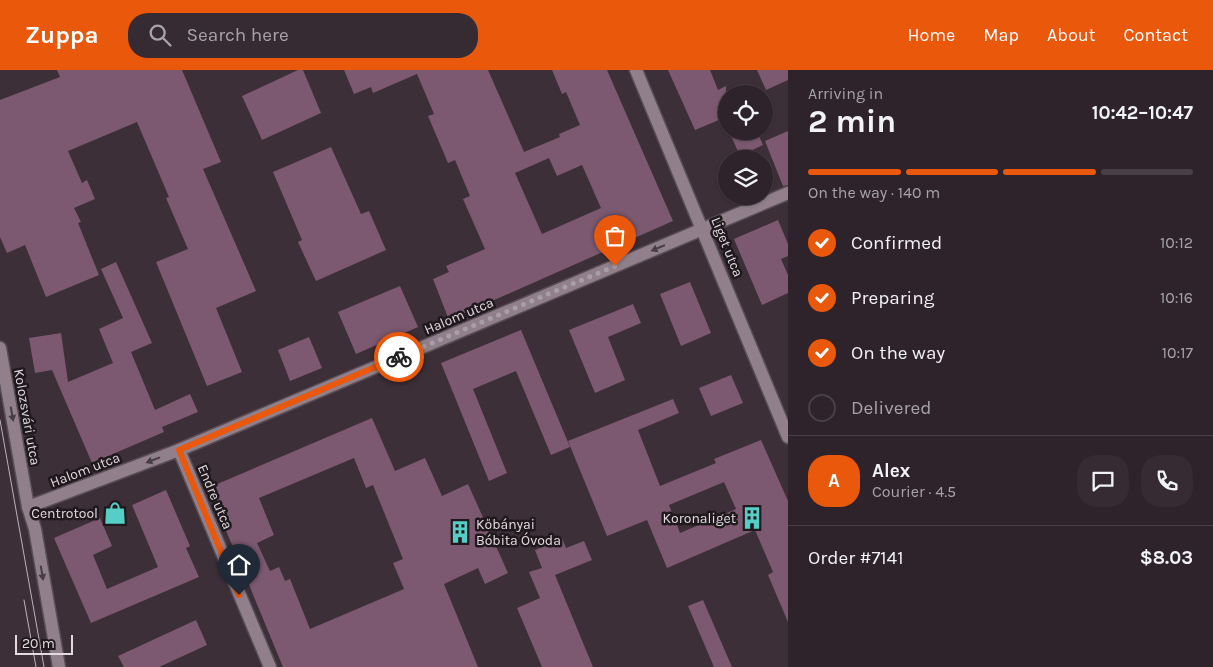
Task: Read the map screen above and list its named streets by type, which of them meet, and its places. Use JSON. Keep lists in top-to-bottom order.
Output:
{
  "streets": {
    "street": [
      "Liget utca",
      "Halom utca",
      "Kolozsvári utca",
      "Endre utca"
    ]
  },
  "crossings": [
    ["Liget utca", "Halom utca"],
    ["Halom utca", "Kolozsvári utca"],
    ["Halom utca", "Endre utca"]
  ],
  "one_way": ["Halom utca", "Kolozsvári utca"],
  "places": {
    "shop": ["Centrotool"],
    "building": ["Koronaliget", "Kőbányai Bóbita Óvoda"]
  },
  "scale_bar": "20 m",
  "page": {
    "header": "Zuppa",
    "search": "Search here",
    "nav": [
      "Home",
      "Map",
      "About",
      "Contact"
    ],
    "heading": ["2 min", "Arriving in", "10:42–10:47"],
    "panel": [
      "Alex",
      "Courier · 4.5",
      "Order #7141",
      "$8.03"
    ],
    "bar": "On the way · 140 m",
    "list": [
      ["Confirmed", "10:12"],
      ["Preparing", "10:16"],
      ["On the way", "10:17"],
      "Delivered"
    ],
    "round": "A",
    "scale": "20 m"
  }
}
